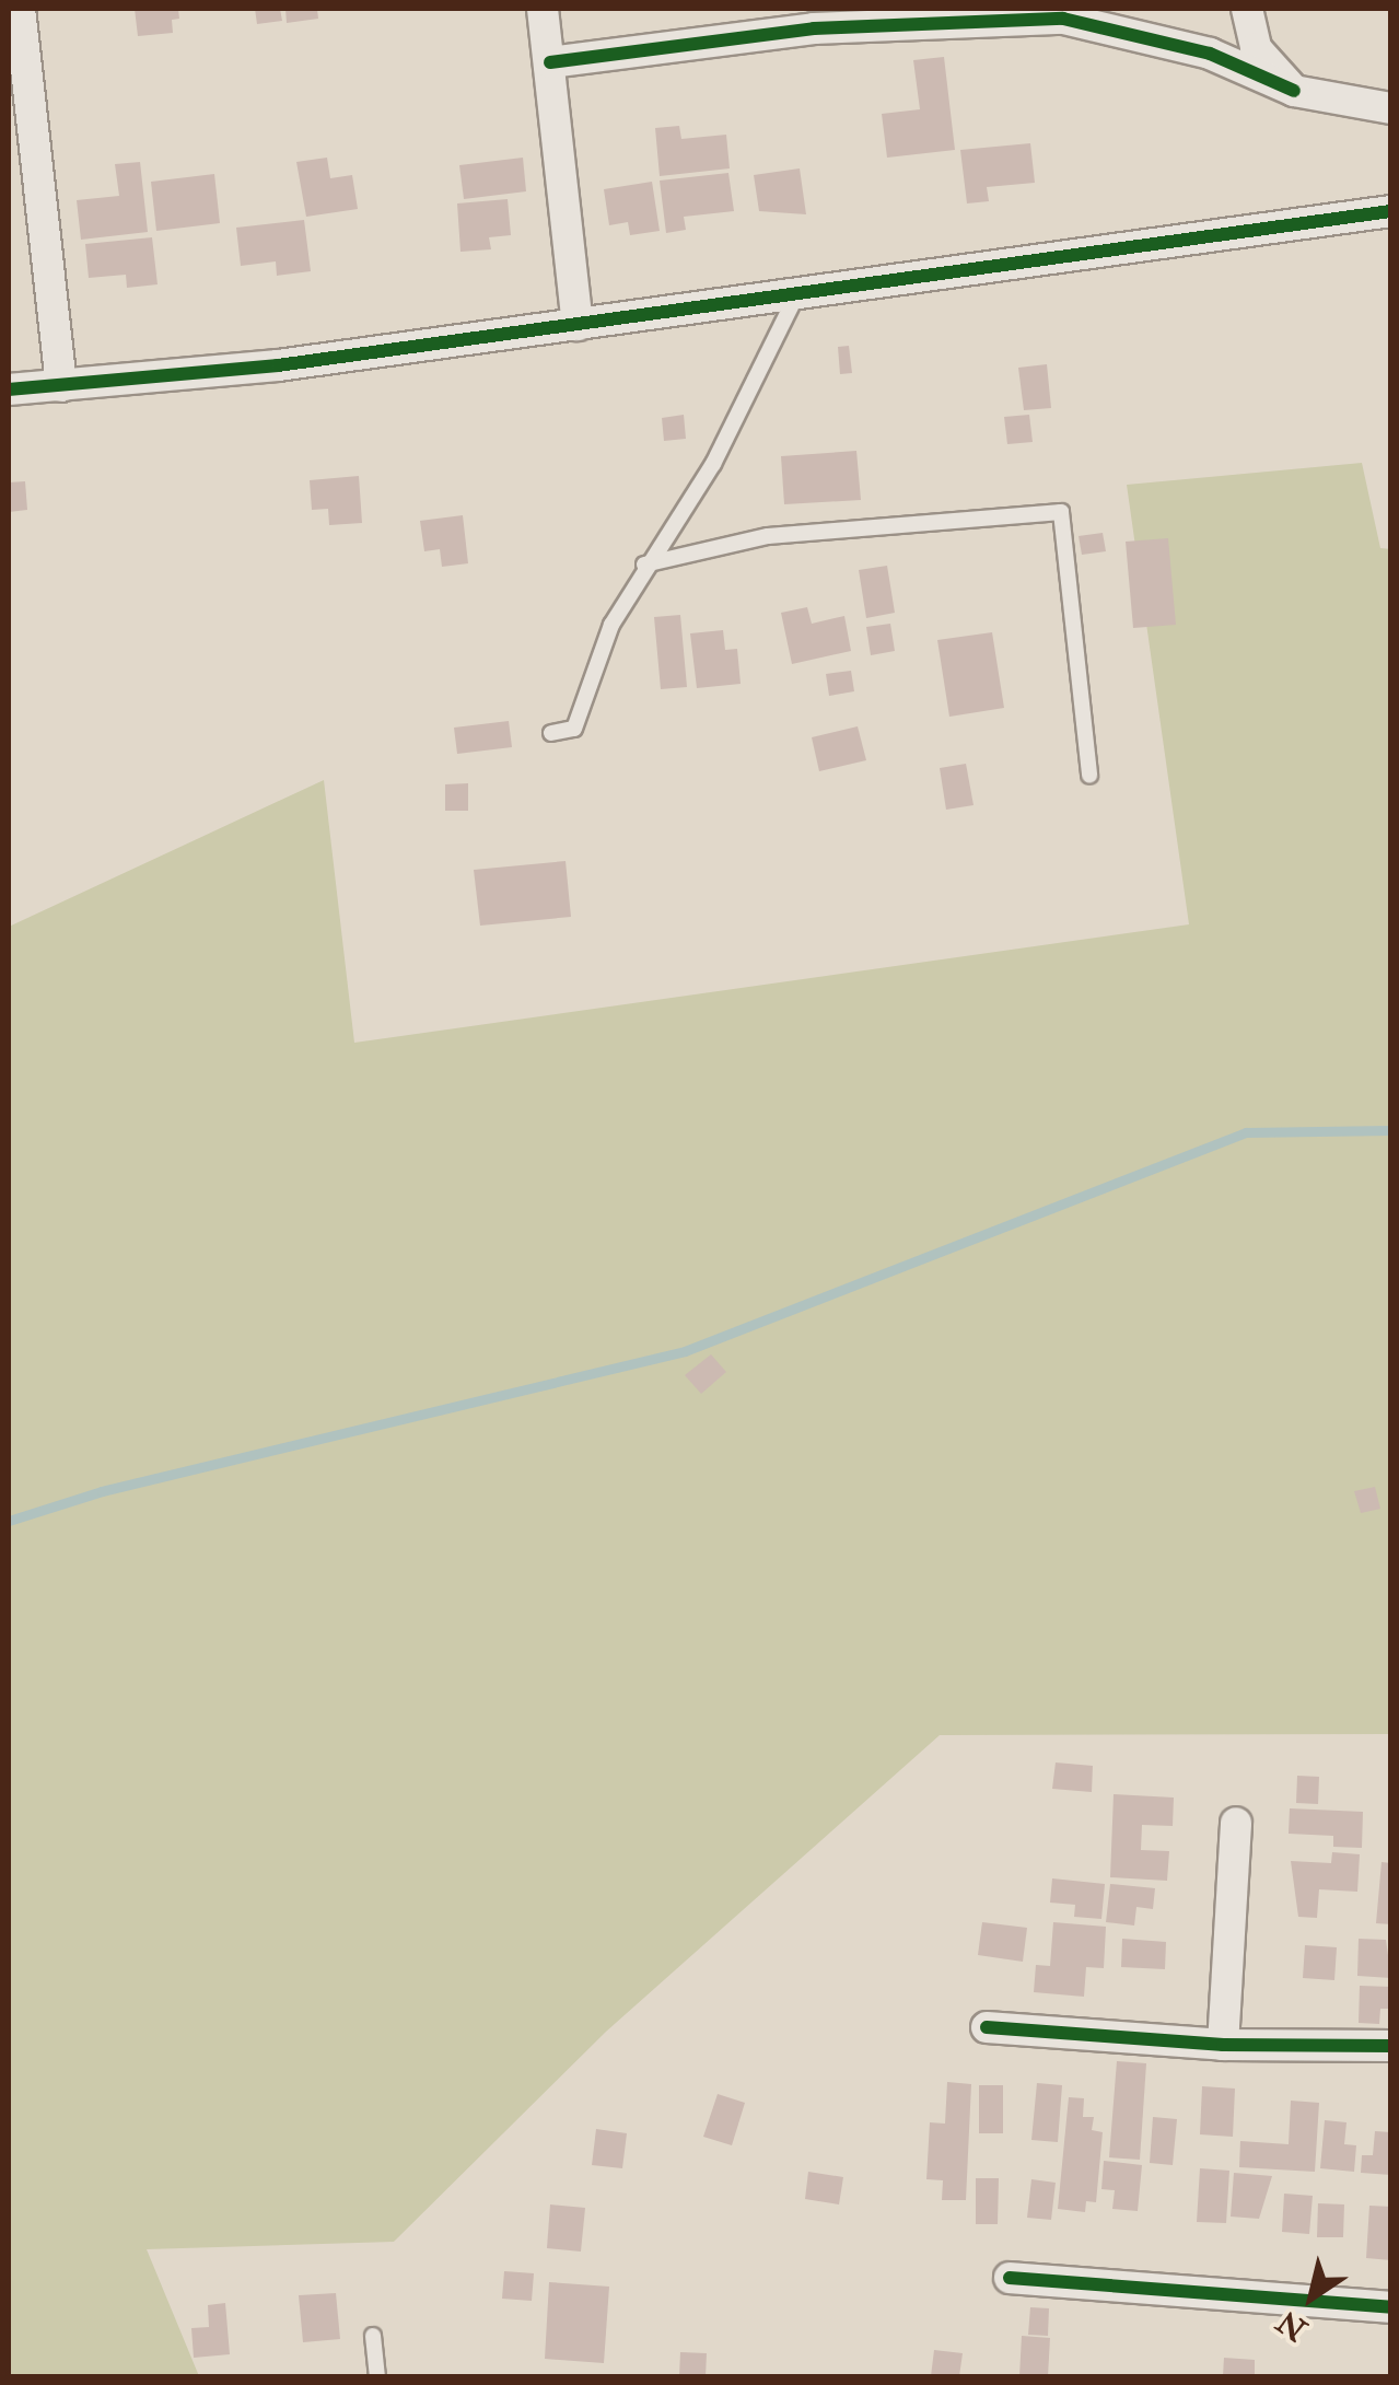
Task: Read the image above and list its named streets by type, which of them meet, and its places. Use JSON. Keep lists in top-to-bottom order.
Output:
{
  "north": "bottom left"
}
